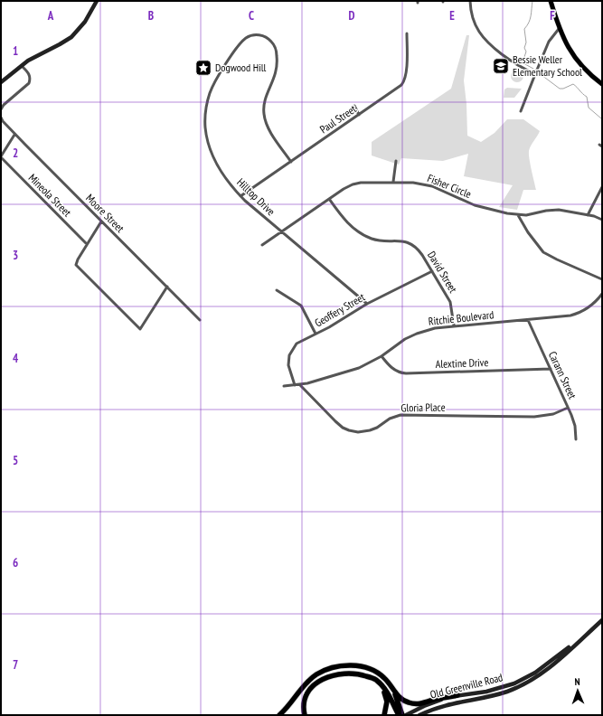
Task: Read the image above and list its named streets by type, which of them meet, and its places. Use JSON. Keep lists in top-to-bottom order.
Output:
{
  "streets": {
    "main road": ["Old Greenville Road"],
    "street": [
      "Paul Street",
      "Fisher Circle",
      "Mineola Street",
      "Hilltop Drive",
      "Moore Street",
      "David Street",
      "Geoffery Street",
      "Ritchie Boulevard",
      "Alextine Drive",
      "Carann Street",
      "Gloria Place"
    ]
  },
  "crossings": [
    ["Paul Street", "Hilltop Drive"],
    ["Fisher Circle", "Hilltop Drive"],
    ["Fisher Circle", "David Street"],
    ["Hilltop Drive", "Geoffery Street"],
    ["David Street", "Geoffery Street"],
    ["David Street", "Ritchie Boulevard"],
    ["Geoffery Street", "Ritchie Boulevard"],
    ["Ritchie Boulevard", "Alextine Drive"],
    ["Ritchie Boulevard", "Carann Street"],
    ["Ritchie Boulevard", "Gloria Place"],
    ["Alextine Drive", "Carann Street"],
    ["Carann Street", "Gloria Place"]
  ],
  "places": {
    "school or university": ["Bessie Weller Elementary School"],
    "place": ["Dogwood Hill"]
  },
  "north": "top",
  "grid": {
    "columns": [
      "A",
      "B",
      "C",
      "D",
      "E",
      "F"
    ],
    "rows": [
      "1",
      "2",
      "3",
      "4",
      "5",
      "6",
      "7"
    ]
  }
}
